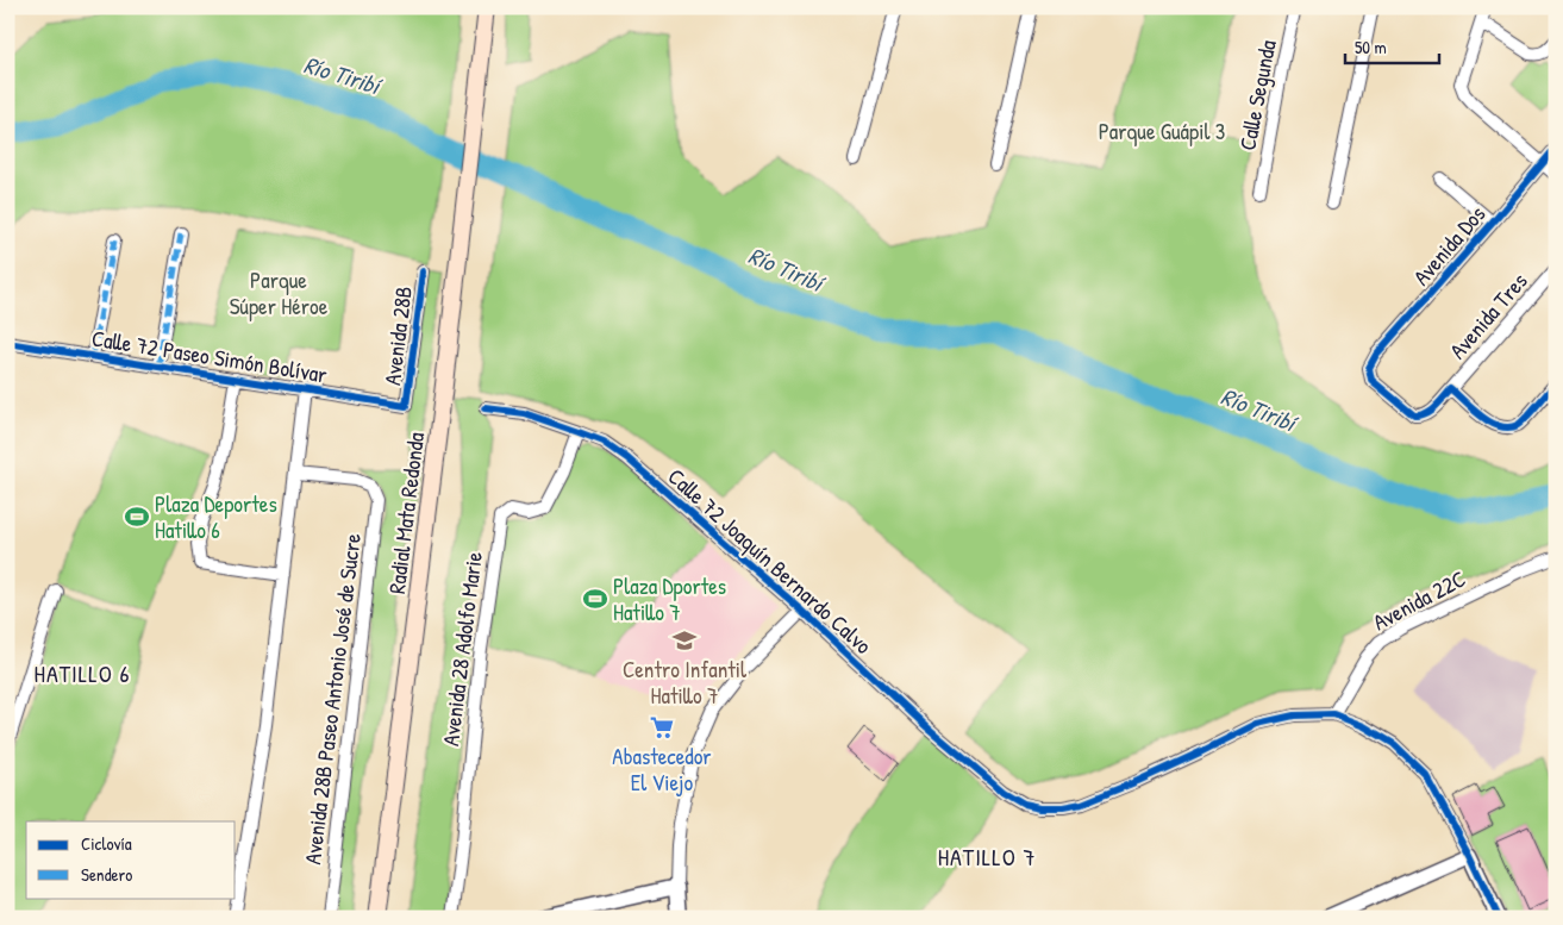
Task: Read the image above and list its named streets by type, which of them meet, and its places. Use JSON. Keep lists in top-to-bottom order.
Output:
{
  "streets": {
    "main road": ["Radial Mata Redonda"],
    "street": [
      "Calle Segunda",
      "Avenida Dos",
      "Avenida Tres",
      "Avenida 28B",
      "Calle 72 Paseo Simón Bolívar",
      "Calle 72 Joaquín Bernardo Calvo",
      "Avenida 22C",
      "Avenida 28 Adolfo Marie",
      "Avenida 28B Paseo Antonio José de Sucre"
    ]
  },
  "crossings": [
    ["Avenida Dos", "Avenida Tres"],
    ["Avenida 28B", "Calle 72 Paseo Simón Bolívar"],
    ["Calle 72 Joaquín Bernardo Calvo", "Avenida 22C"],
    ["Calle 72 Joaquín Bernardo Calvo", "Avenida 28 Adolfo Marie"]
  ],
  "districts": ["HATILLO 6", "HATILLO 7"],
  "water": ["Río Tiribí"],
  "parks": ["Parque Guápil 3", "Parque Súper Héroe"],
  "places": {
    "sports": ["Plaza Deportes Hatillo 6", "Plaza Dportes Hatillo 7"],
    "school or university": ["Centro Infantil Hatillo 7"],
    "supermarket": ["Abastecedor El Viejo"]
  },
  "legend": ["Ciclovía", "Sendero"],
  "scale_bar": "50 m"
}
